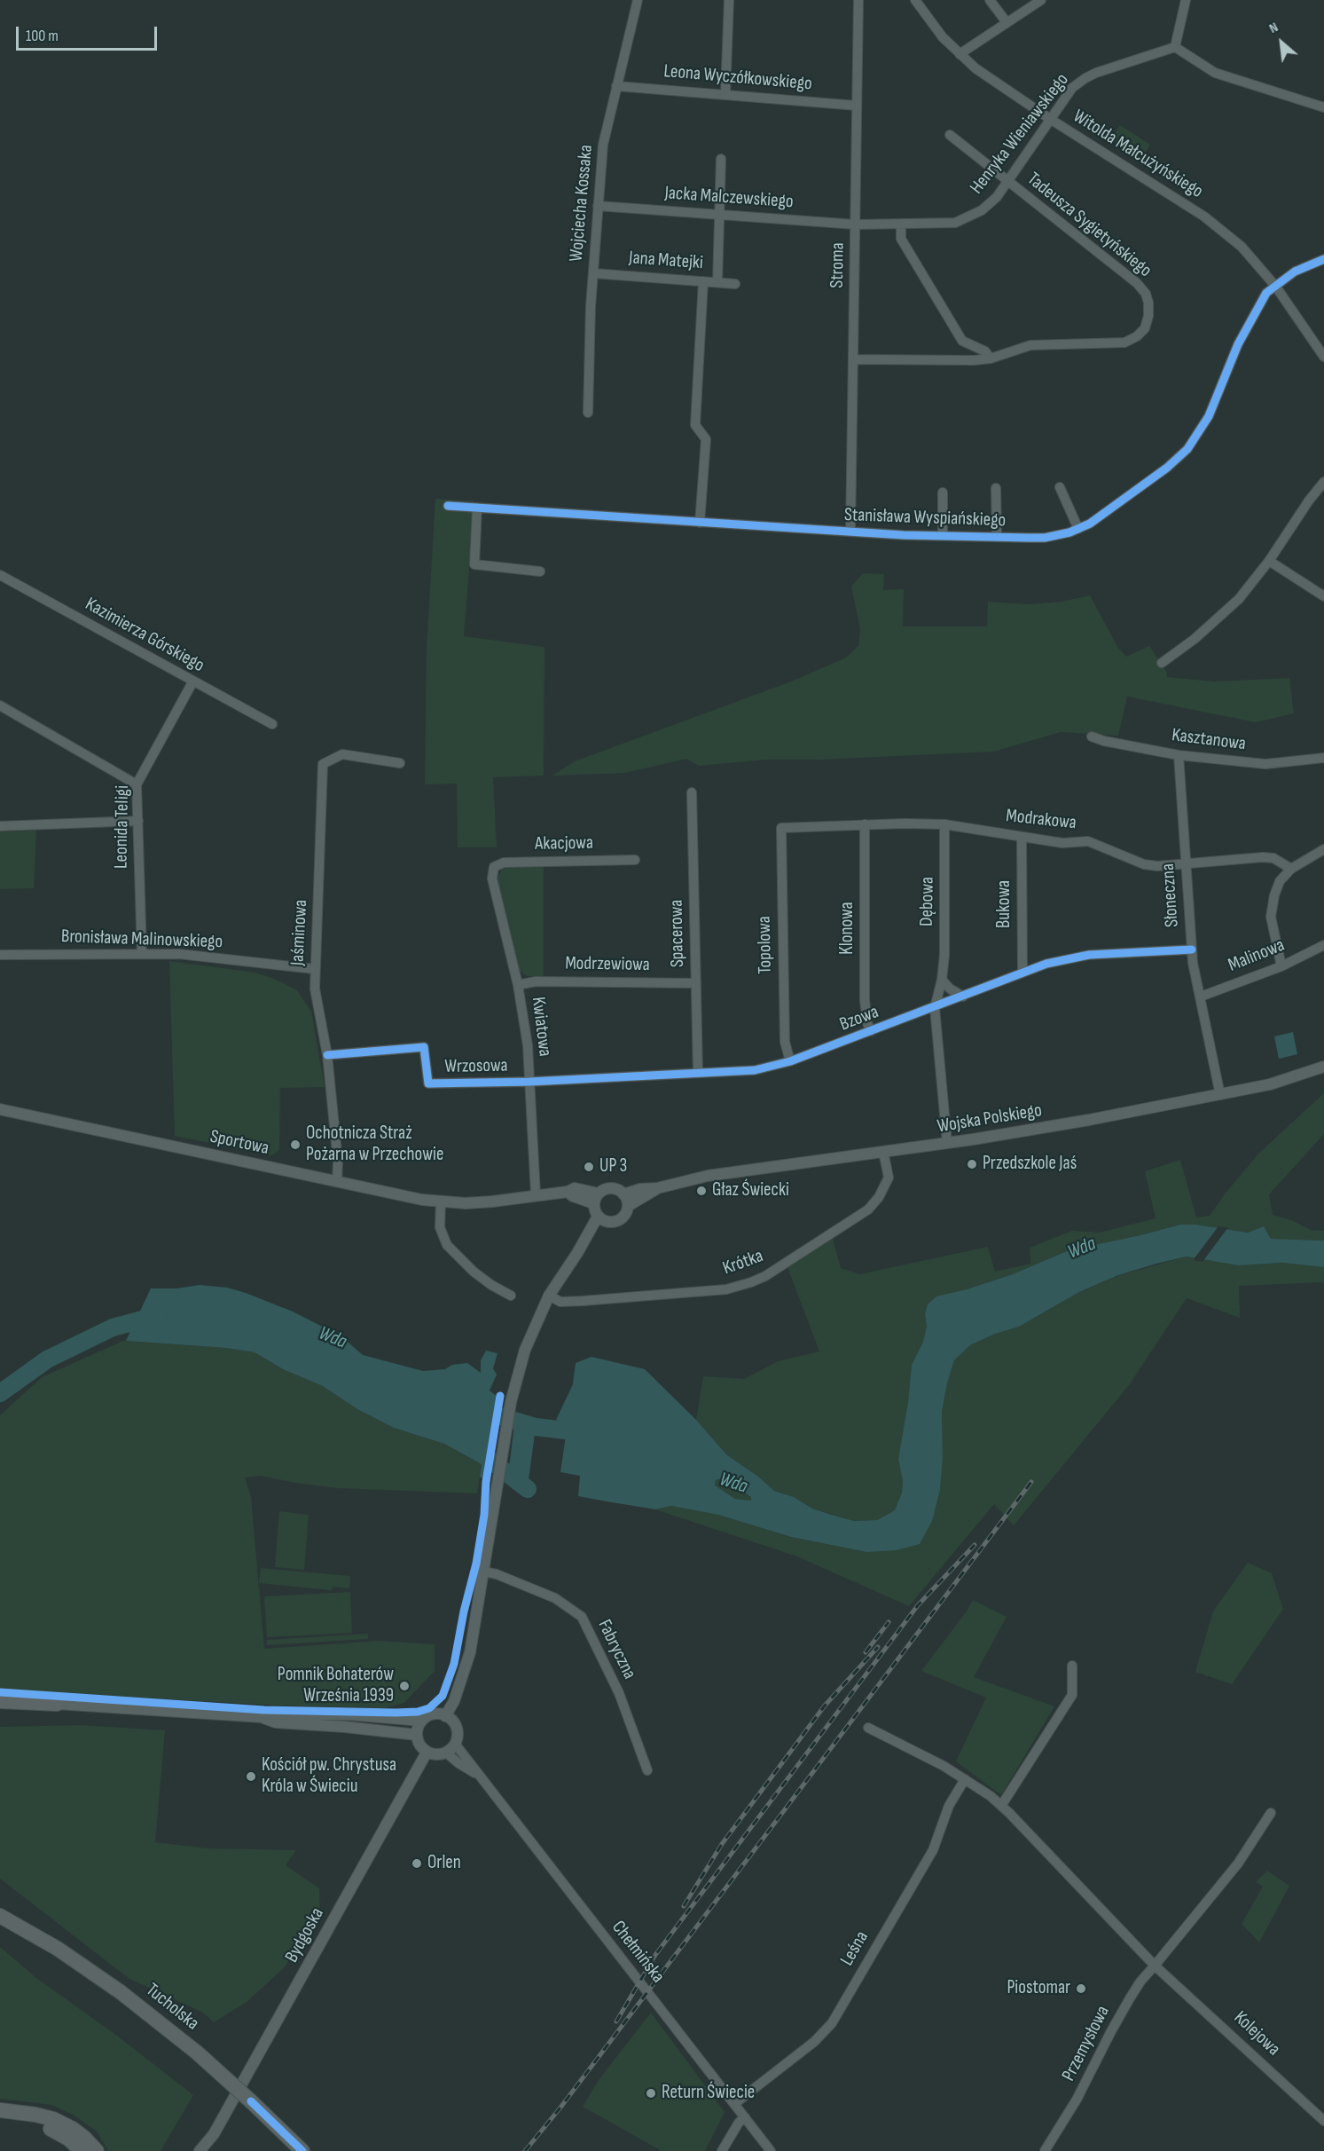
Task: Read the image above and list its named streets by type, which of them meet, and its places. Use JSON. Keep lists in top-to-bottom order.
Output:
{
  "streets": {
    "main road": ["Tucholska"],
    "street": [
      "Leona Wyczółkowskiego",
      "Henryka Wieniawskiego",
      "Witolda Małcużyńskiego",
      "Jacka Malczewskiego",
      "Wojciecha Kossaka",
      "Tadeusza Sygietyńskiego",
      "Jana Matejki",
      "Stroma",
      "Stanisława Wyspiańskiego",
      "Kazimierza Górskiego",
      "Kasztanowa",
      "Modrakowa",
      "Leonida Teligi",
      "Akacjowa",
      "Słoneczna",
      "Dębowa",
      "Bukowa",
      "Klonowa",
      "Jaśminowa",
      "Spacerowa",
      "Bronisława Malinowskiego",
      "Topolowa",
      "Malinowa",
      "Modrzewiowa",
      "Bzowa",
      "Kwiatowa",
      "Wrzosowa",
      "Wojska Polskiego",
      "Sportowa",
      "Krótka",
      "Fabryczna",
      "Bydgoska",
      "Leśna",
      "Chełmińska",
      "Kolejowa",
      "Przemysłowa"
    ]
  },
  "crossings": [
    ["Leona Wyczółkowskiego", "Wojciecha Kossaka"],
    ["Leona Wyczółkowskiego", "Stroma"],
    ["Henryka Wieniawskiego", "Witolda Małcużyńskiego"],
    ["Henryka Wieniawskiego", "Jacka Malczewskiego"],
    ["Henryka Wieniawskiego", "Tadeusza Sygietyńskiego"],
    ["Henryka Wieniawskiego", "Stroma"],
    ["Witolda Małcużyńskiego", "Stanisława Wyspiańskiego"],
    ["Jacka Malczewskiego", "Wojciecha Kossaka"],
    ["Jacka Malczewskiego", "Stroma"],
    ["Wojciecha Kossaka", "Jana Matejki"],
    ["Tadeusza Sygietyńskiego", "Stroma"],
    ["Stroma", "Stanisława Wyspiańskiego"],
    ["Kazimierza Górskiego", "Leonida Teligi"],
    ["Kasztanowa", "Słoneczna"],
    ["Modrakowa", "Słoneczna"],
    ["Modrakowa", "Dębowa"],
    ["Modrakowa", "Bukowa"],
    ["Modrakowa", "Klonowa"],
    ["Modrakowa", "Topolowa"],
    ["Leonida Teligi", "Bronisława Malinowskiego"],
    ["Akacjowa", "Kwiatowa"],
    ["Słoneczna", "Malinowa"],
    ["Słoneczna", "Bzowa"],
    ["Słoneczna", "Wojska Polskiego"],
    ["Dębowa", "Bzowa"],
    ["Dębowa", "Wojska Polskiego"],
    ["Bukowa", "Bzowa"],
    ["Klonowa", "Bzowa"],
    ["Jaśminowa", "Bronisława Malinowskiego"],
    ["Jaśminowa", "Wrzosowa"],
    ["Jaśminowa", "Sportowa"],
    ["Spacerowa", "Modrzewiowa"],
    ["Spacerowa", "Bzowa"],
    ["Topolowa", "Bzowa"],
    ["Modrzewiowa", "Kwiatowa"],
    ["Bzowa", "Kwiatowa"],
    ["Bzowa", "Wrzosowa"],
    ["Kwiatowa", "Wrzosowa"],
    ["Kwiatowa", "Sportowa"],
    ["Wojska Polskiego", "Sportowa"],
    ["Wojska Polskiego", "Krótka"],
    ["Bydgoska", "Chełmińska"],
    ["Leśna", "Chełmińska"],
    ["Kolejowa", "Przemysłowa"]
  ],
  "water": ["Wda"],
  "places": [
    "Ochotnicza Straż Pożarna w Przechowie",
    "Przedszkole Jaś",
    "UP 3",
    "Głaz Świecki",
    "Pomnik Bohaterów Września 1939",
    "Kościół pw. Chrystusa Króla w Świeciu",
    "Orlen",
    "Piostomar",
    "Return Świecie"
  ],
  "scale_bar": "100 m",
  "north": "top left"
}
